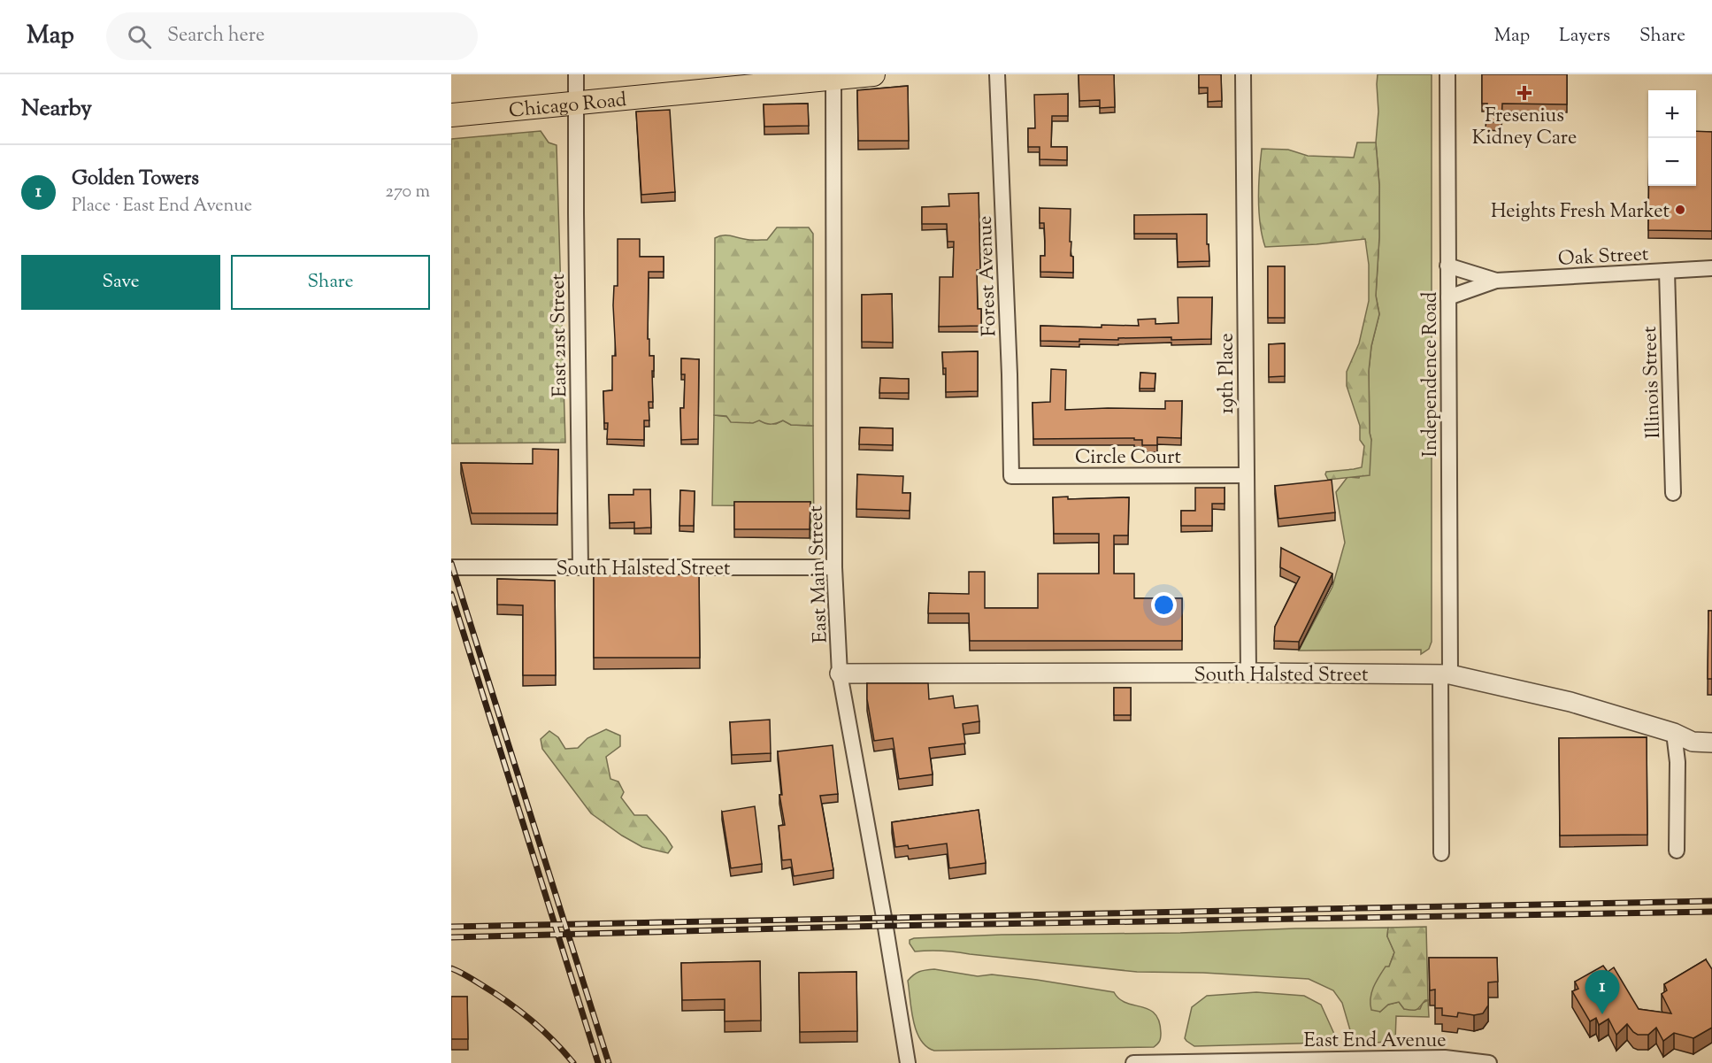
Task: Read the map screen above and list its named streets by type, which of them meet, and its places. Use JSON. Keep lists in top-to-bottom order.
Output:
{
  "streets": {
    "main road": ["Chicago Road"],
    "street": [
      "Oak Street",
      "Forest Avenue",
      "East 21st Street",
      "19th Place",
      "Independence Road",
      "Illinois Street",
      "Circle Court",
      "South Halsted Street",
      "East Main Street",
      "East End Avenue"
    ]
  },
  "crossings": [
    ["Chicago Road", "East 21st Street"],
    ["Chicago Road", "East Main Street"],
    ["Oak Street", "Independence Road"],
    ["Oak Street", "Illinois Street"],
    ["Forest Avenue", "Circle Court"],
    ["East 21st Street", "South Halsted Street"],
    ["19th Place", "Circle Court"],
    ["19th Place", "South Halsted Street"],
    ["Independence Road", "South Halsted Street"],
    ["South Halsted Street", "East Main Street"]
  ],
  "places": {
    "health": ["Fresenius Kidney Care"],
    "other": ["Heights Fresh Market"]
  },
  "page": {
    "header": "Map",
    "search": "Search here",
    "nav": ["Map", "Layers", "Share"],
    "heading": "Nearby",
    "map_buttons": ["+", "−"],
    "list": [
      {
        "mark": "1",
        "name": "Golden Towers",
        "note": "Place · East End Avenue",
        "value": "270 m"
      }
    ],
    "buttons": ["Save", "Share"],
    "pins": "1"
  }
}
